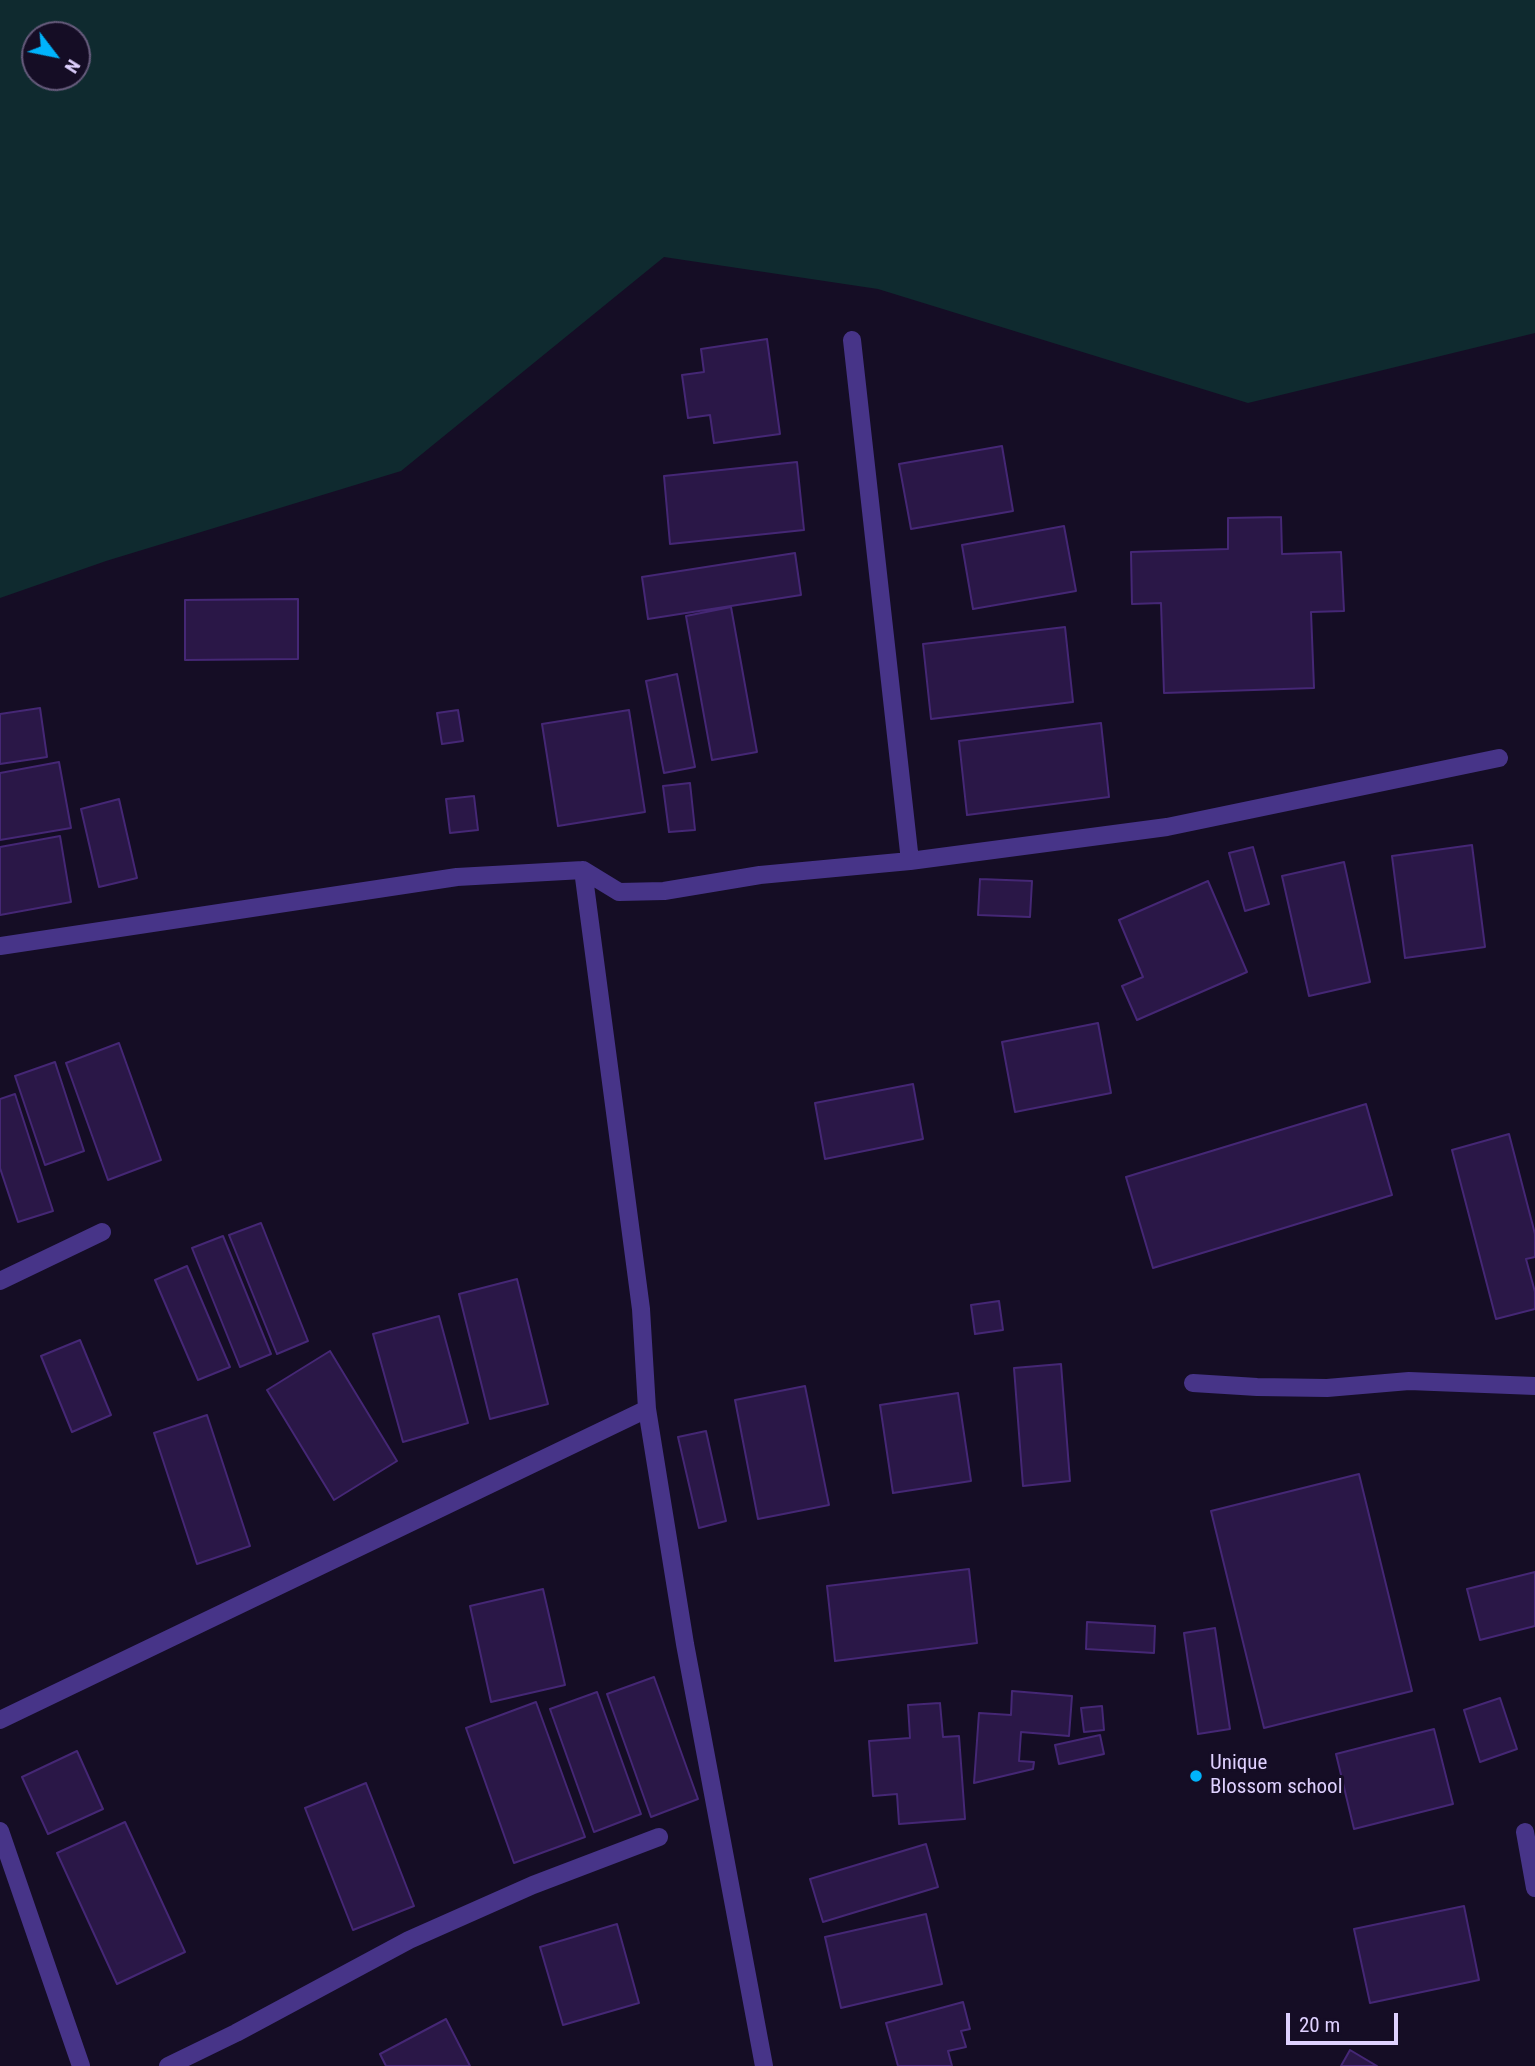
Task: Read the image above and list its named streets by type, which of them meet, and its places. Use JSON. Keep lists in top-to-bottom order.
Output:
{
  "places": ["Unique Blossom school"],
  "scale_bar": "20 m",
  "north": "bottom right"
}
